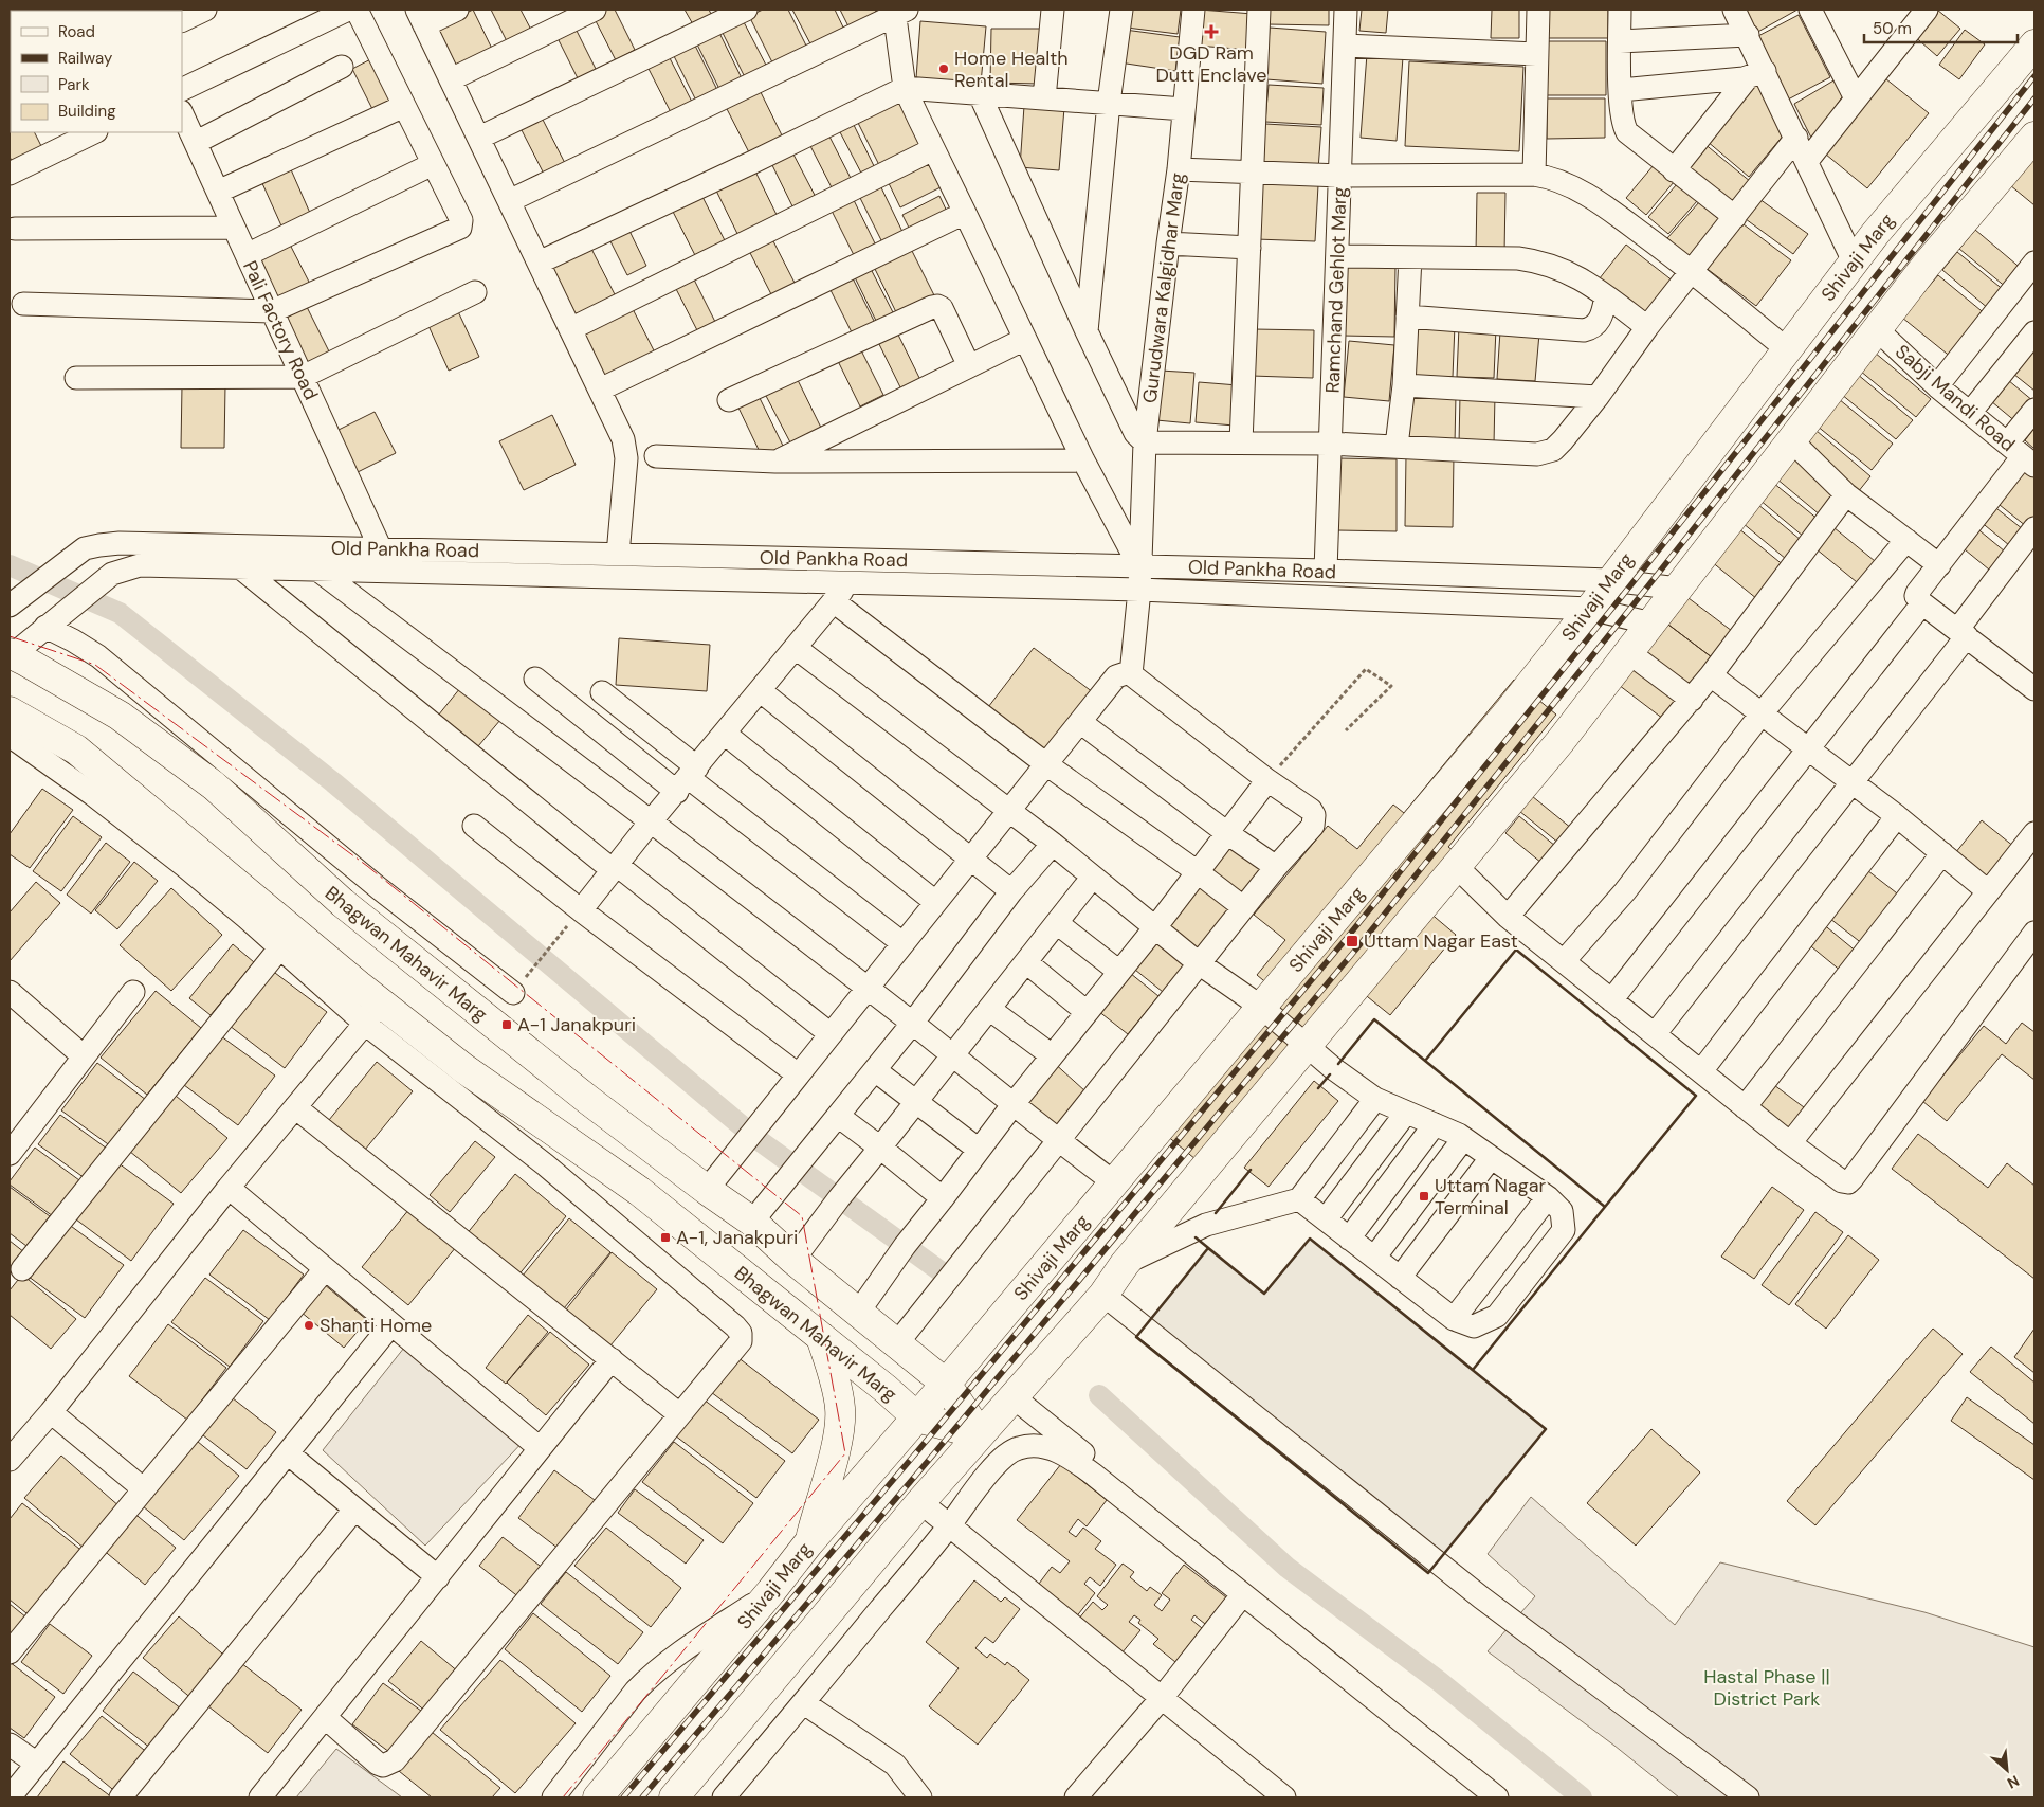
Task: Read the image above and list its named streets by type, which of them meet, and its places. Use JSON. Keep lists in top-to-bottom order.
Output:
{
  "streets": {
    "main road": ["Shivaji Marg", "Bhagwan Mahavir Marg"],
    "street": [
      "Gurudwara Kalgidhar Marg",
      "Ramchand Gehlot Marg",
      "Pali Factory Road",
      "Sabji Mandi Road",
      "Old Pankha Road"
    ]
  },
  "crossings": [
    ["Shivaji Marg", "Old Pankha Road"],
    ["Shivaji Marg", "Bhagwan Mahavir Marg"],
    ["Gurudwara Kalgidhar Marg", "Old Pankha Road"],
    ["Ramchand Gehlot Marg", "Old Pankha Road"],
    ["Pali Factory Road", "Old Pankha Road"],
    ["Old Pankha Road", "Bhagwan Mahavir Marg"]
  ],
  "parks": ["Hastal Phase || District Park"],
  "places": {
    "health": ["DGD Ram Dutt Enclave"],
    "other": ["Home Health Rental", "Shanti Home"],
    "transit": [
      "Uttam Nagar East",
      "A-1 Janakpuri",
      "Uttam Nagar Terminal",
      "A-1, Janakpuri"
    ]
  },
  "legend": [
    "Road",
    "Railway",
    "Park",
    "Building"
  ],
  "scale_bar": "50 m",
  "north": "bottom right"
}
